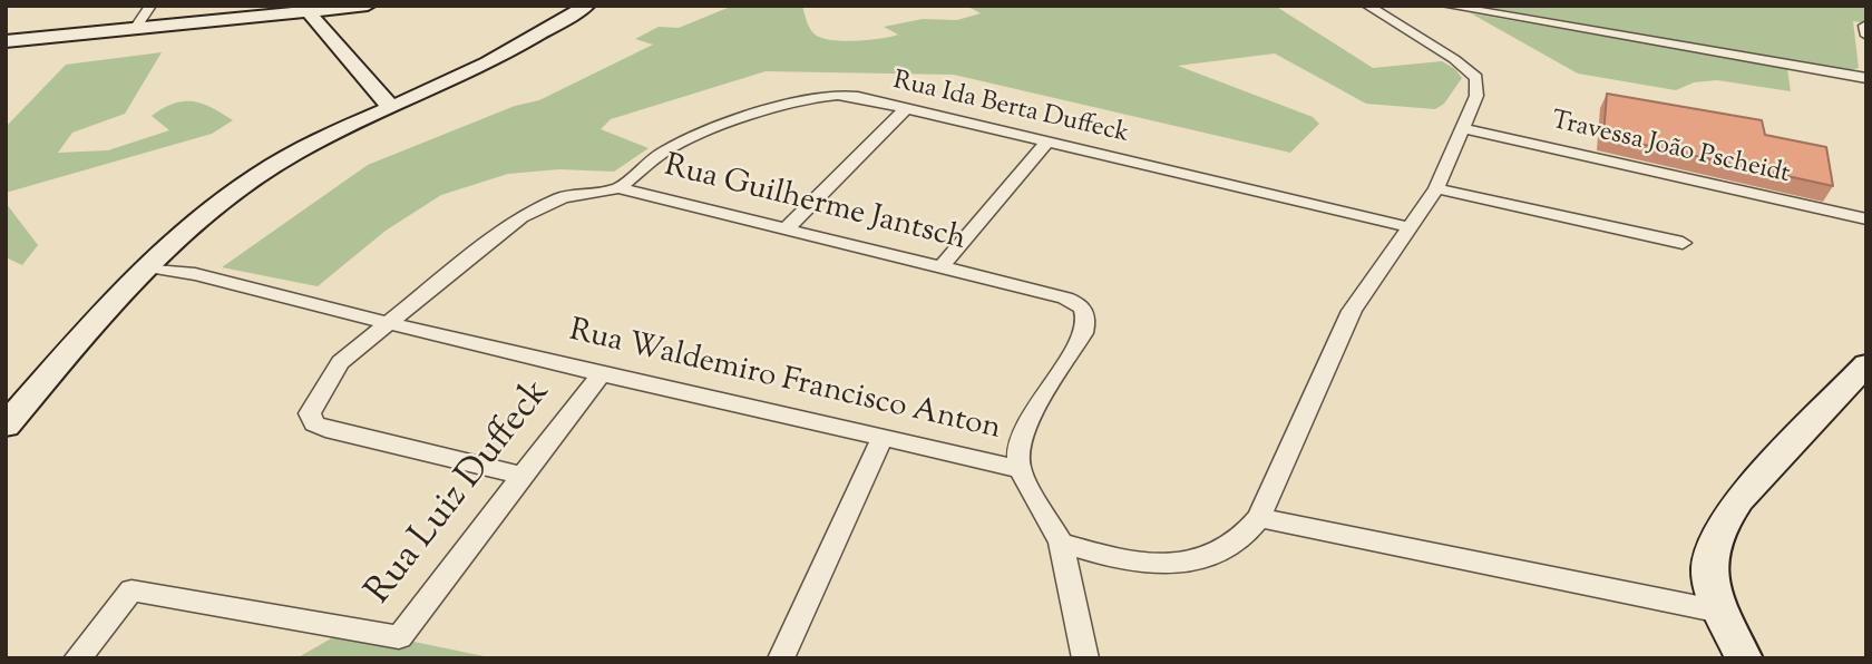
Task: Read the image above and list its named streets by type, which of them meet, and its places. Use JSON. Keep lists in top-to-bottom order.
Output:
{
  "streets": {
    "street": [
      "Rua Ida Berta Duffeck",
      "Travessa João Pscheidt",
      "Rua Guilherme Jantsch",
      "Rua Waldemiro Francisco Anton",
      "Rua Luiz Duffeck"
    ]
  },
  "crossings": [
    ["Rua Ida Berta Duffeck", "Rua Guilherme Jantsch"],
    ["Rua Guilherme Jantsch", "Rua Waldemiro Francisco Anton"],
    ["Rua Guilherme Jantsch", "Rua Luiz Duffeck"],
    ["Rua Waldemiro Francisco Anton", "Rua Luiz Duffeck"]
  ]
}
